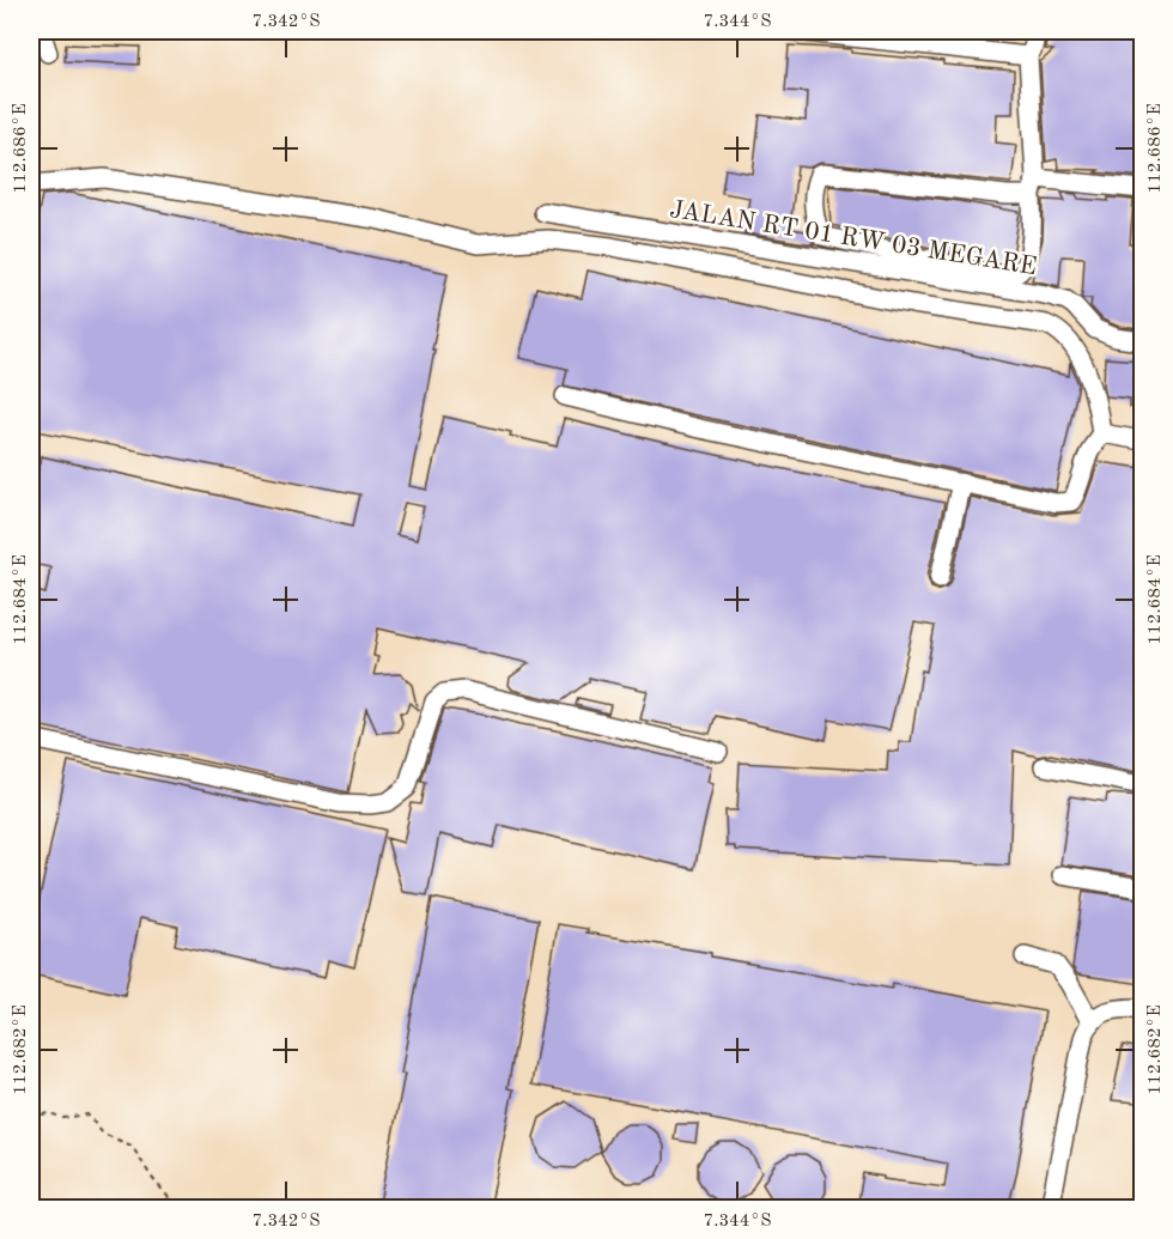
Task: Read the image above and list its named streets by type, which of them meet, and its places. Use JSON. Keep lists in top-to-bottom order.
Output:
{
  "streets": {
    "street": ["JALAN RT 01 RW 03 MEGARE"]
  },
  "coordinates": [
    "7.342°S",
    "7.344°S",
    "112.686°E",
    "112.684°E",
    "112.682°E"
  ]
}
